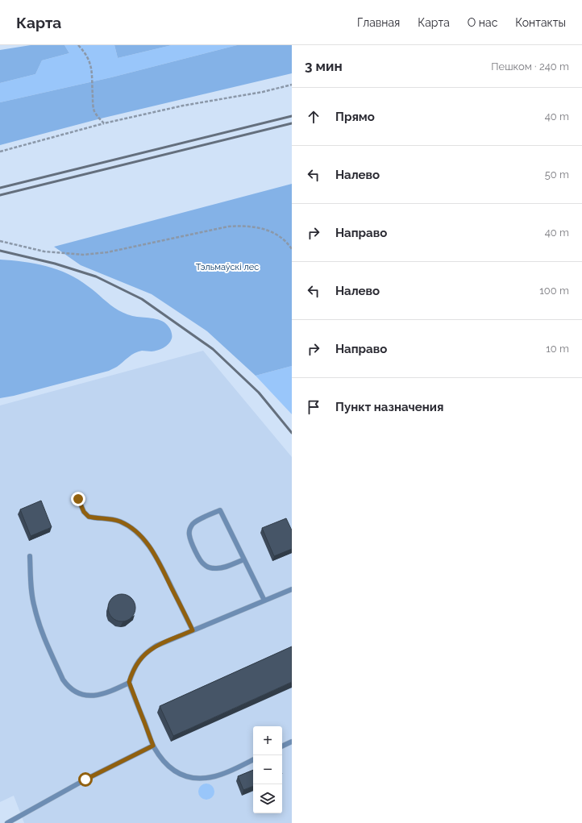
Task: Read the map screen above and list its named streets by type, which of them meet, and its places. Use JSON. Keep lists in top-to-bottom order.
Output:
{
  "parks": ["Тэльмаўскі лес"],
  "page": {
    "header": "Карта",
    "nav": [
      "Главная",
      "Карта",
      "О нас",
      "Контакты"
    ],
    "heading": ["3 мин", "Пешком · 240 m"],
    "list": [
      ["Прямо", "40 m"],
      ["Налево", "50 m"],
      ["Направо", "40 m"],
      ["Налево", "100 m"],
      ["Направо", "10 m"],
      "Пункт назначения"
    ],
    "map_buttons": ["+", "−"]
  }
}
